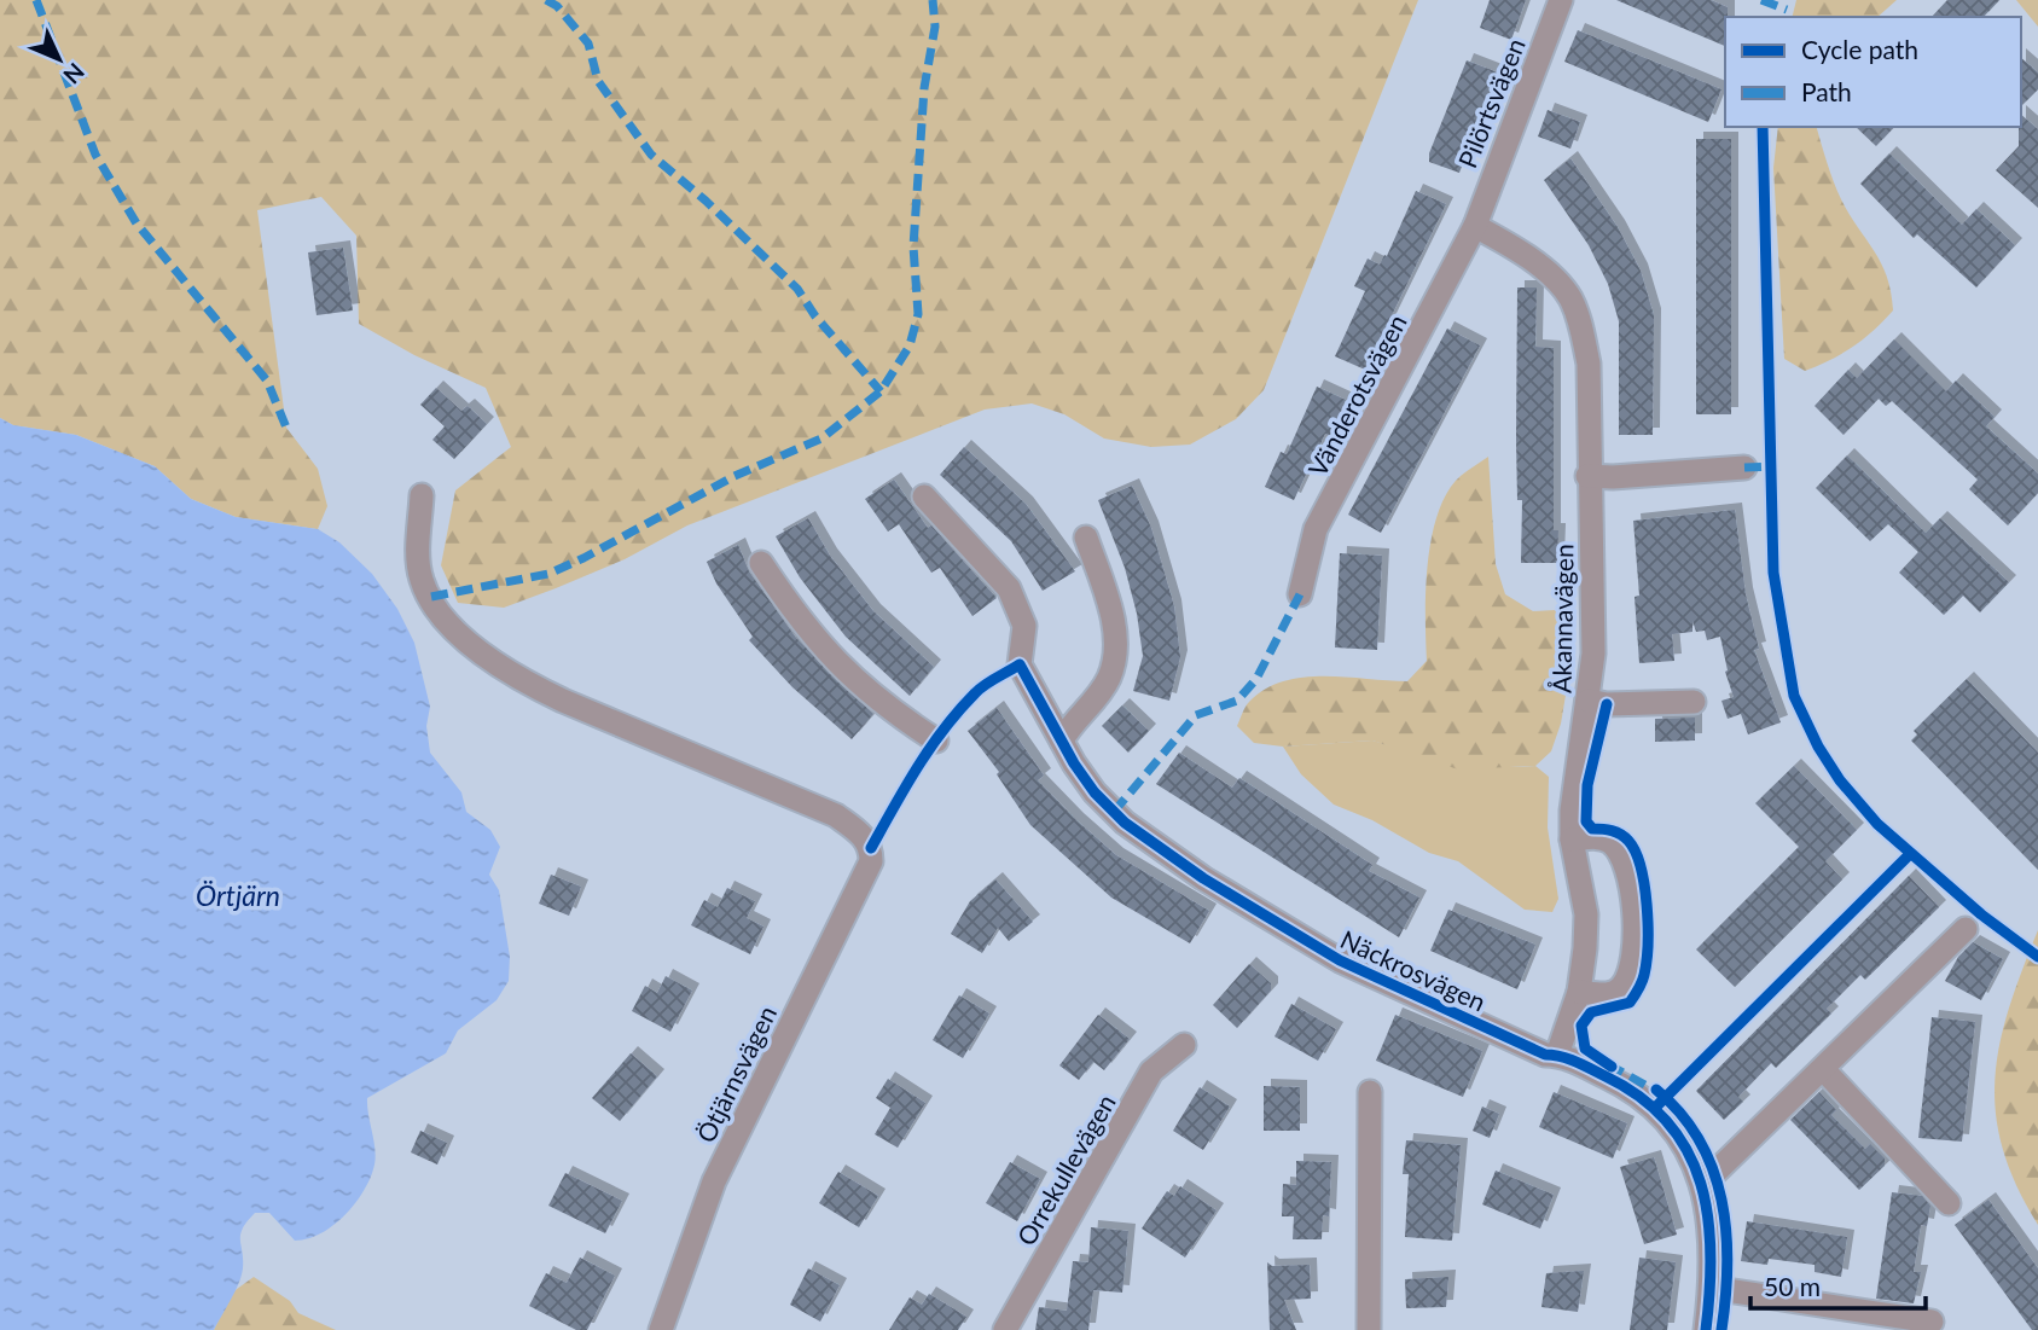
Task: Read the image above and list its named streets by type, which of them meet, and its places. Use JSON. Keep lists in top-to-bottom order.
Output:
{
  "streets": {
    "street": [
      "Pilörtsvägen",
      "Vänderotsvägen",
      "Åkannavägen",
      "Näckrosvägen",
      "Ötjärnsvägen",
      "Orrekullevägen"
    ]
  },
  "crossings": [
    ["Pilörtsvägen", "Vänderotsvägen"],
    ["Pilörtsvägen", "Åkannavägen"],
    ["Vänderotsvägen", "Åkannavägen"],
    ["Åkannavägen", "Näckrosvägen"]
  ],
  "water": ["Örtjärn"],
  "legend": ["Cycle path", "Path"],
  "scale_bar": "50 m",
  "north": "bottom right"
}
